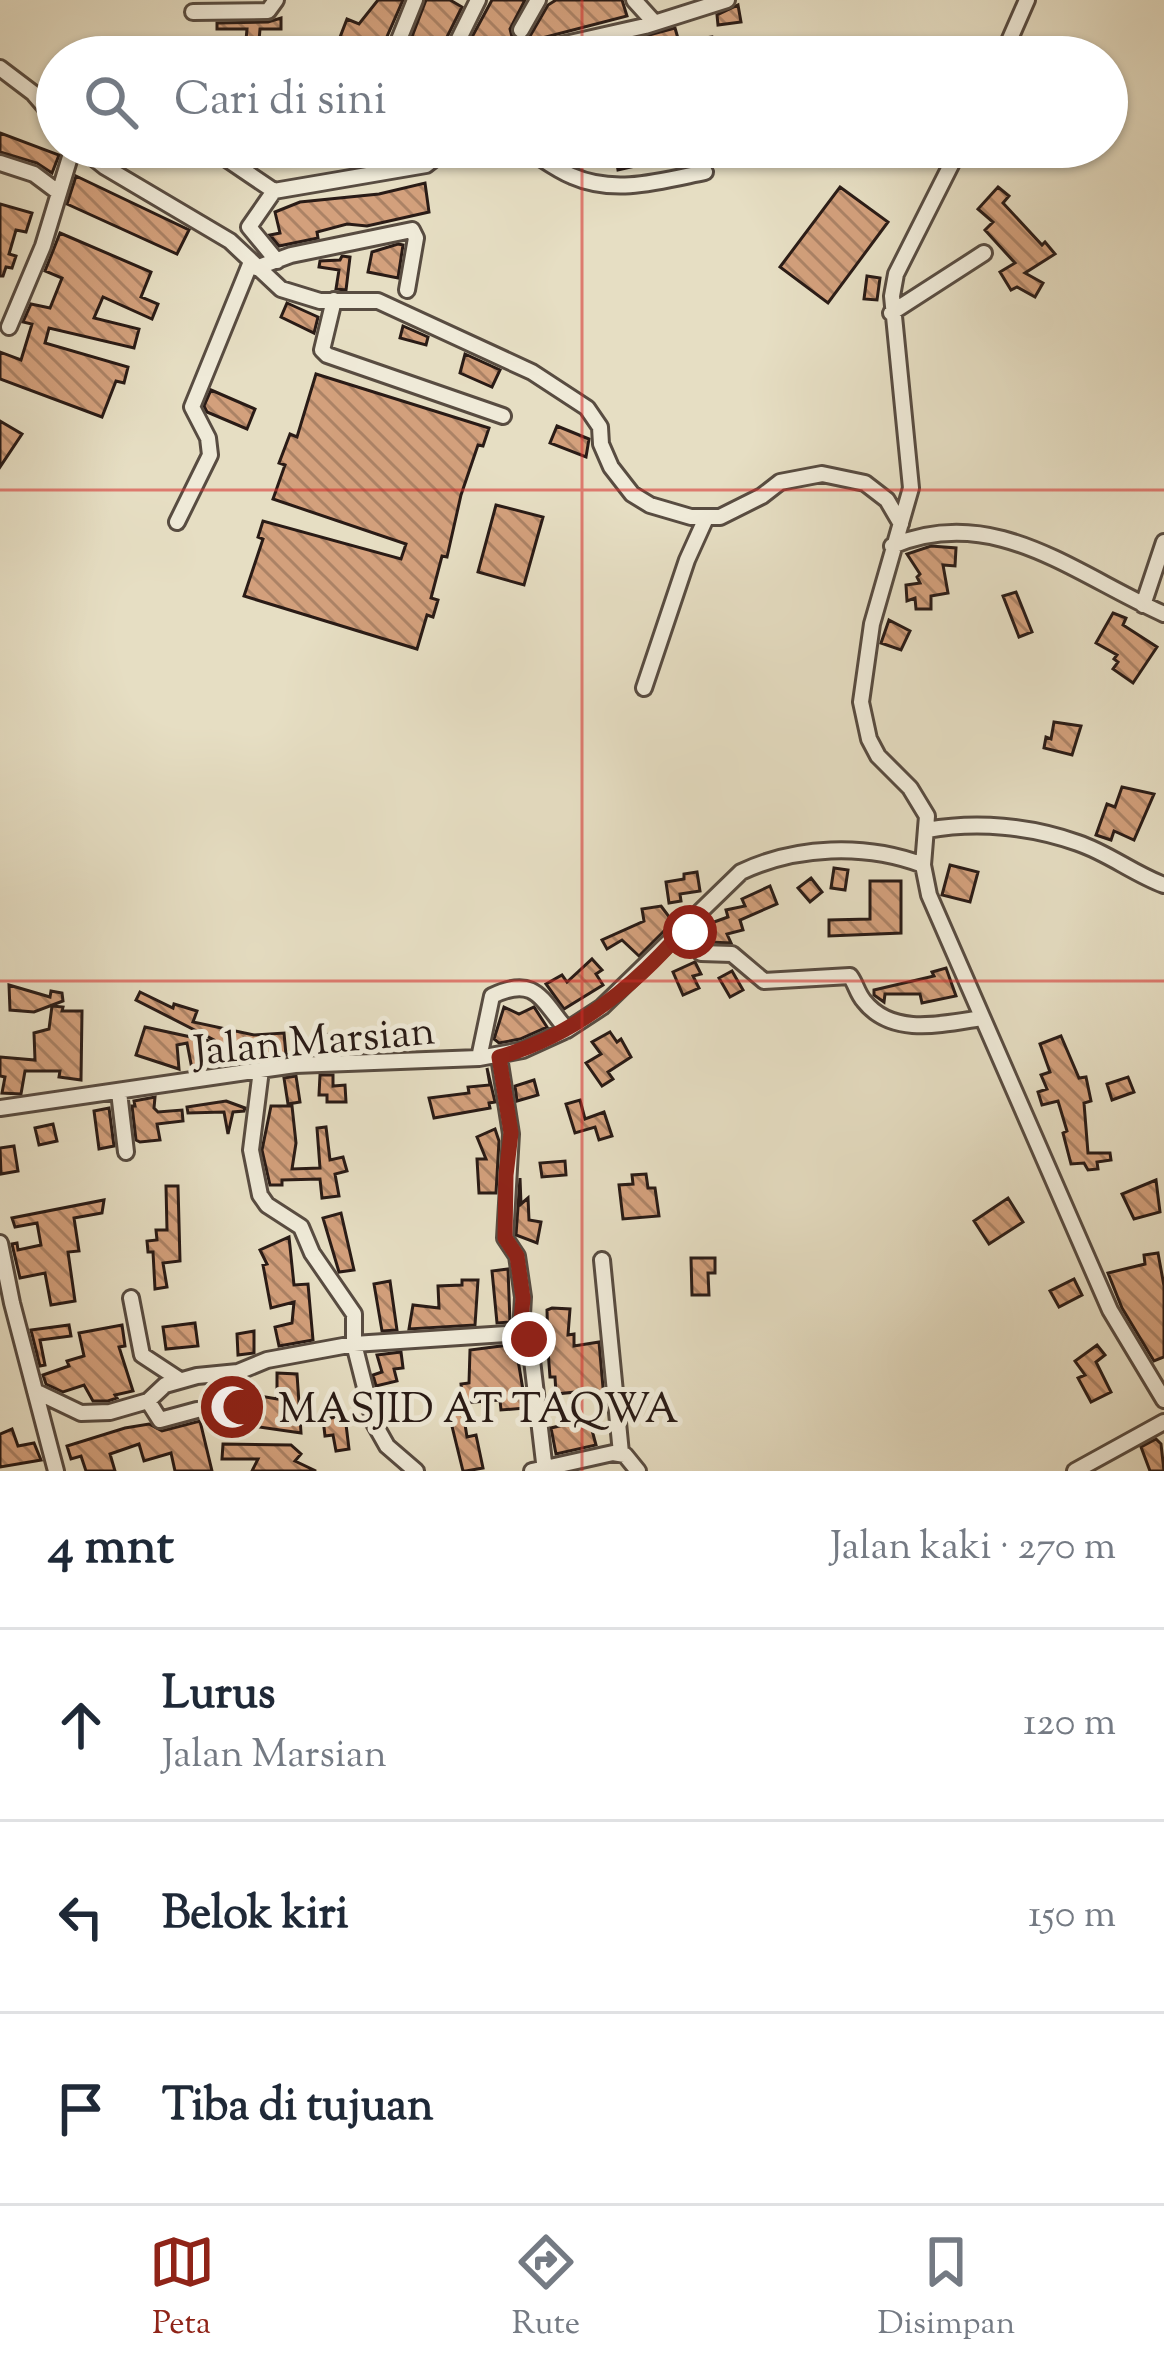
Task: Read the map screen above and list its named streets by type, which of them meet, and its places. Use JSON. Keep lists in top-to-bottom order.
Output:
{
  "streets": {
    "street": ["Jalan Marsian"]
  },
  "places": {
    "mosque": ["MASJID AT TAQWA"]
  },
  "page": {
    "search": "Cari di sini",
    "heading": ["4 mnt", "Jalan kaki · 270 m"],
    "list": [
      ["Lurus", "Jalan Marsian", "120 m"],
      ["Belok kiri", "150 m"],
      "Tiba di tujuan"
    ],
    "nav": ["Peta", "Rute", "Disimpan"]
  }
}
